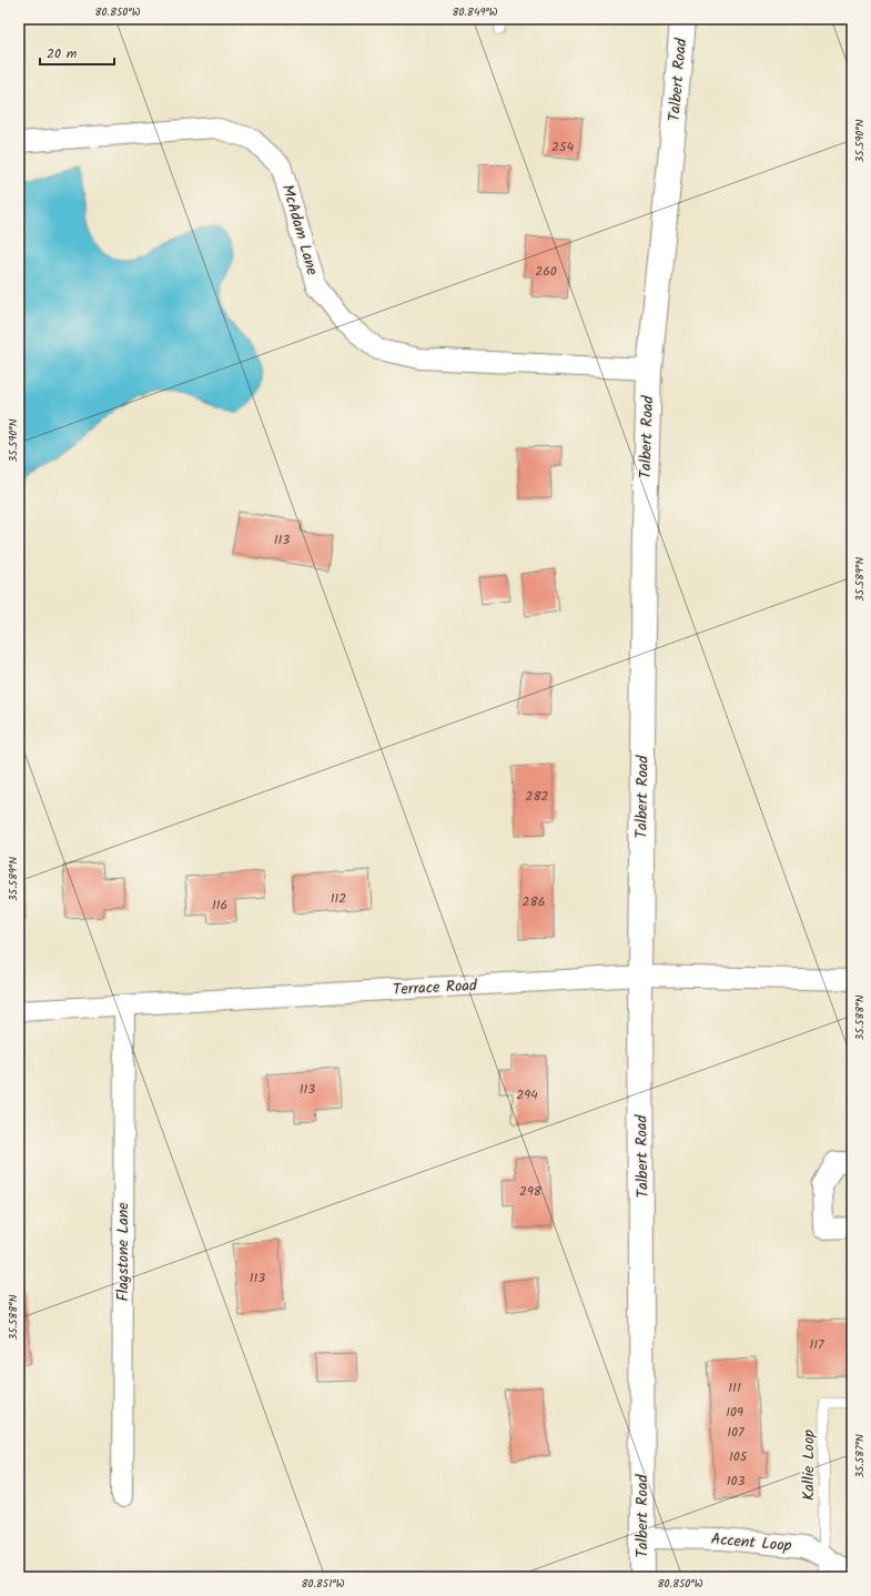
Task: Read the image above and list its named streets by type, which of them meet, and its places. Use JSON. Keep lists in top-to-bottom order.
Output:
{
  "streets": {
    "street": [
      "Talbert Road",
      "McAdam Lane",
      "Terrace Road",
      "Flagstone Lane",
      "Accent Loop"
    ],
    "lane": ["Kallie Loop"]
  },
  "crossings": [
    ["Talbert Road", "McAdam Lane"],
    ["Talbert Road", "Terrace Road"],
    ["Talbert Road", "Accent Loop"],
    ["Terrace Road", "Flagstone Lane"],
    ["Kallie Loop", "Accent Loop"]
  ],
  "house_numbers": [
    "254",
    "260",
    "113",
    "282",
    "112",
    "286",
    "116",
    "113",
    "294",
    "298",
    "113",
    "117",
    "111",
    "109",
    "107",
    "105",
    "103"
  ],
  "scale_bar": "20 m",
  "coordinates": [
    "80.850°W",
    "80.849°W",
    "35.590°N",
    "35.589°N",
    "35.588°N",
    "35.587°N",
    "80.851°W"
  ]
}
